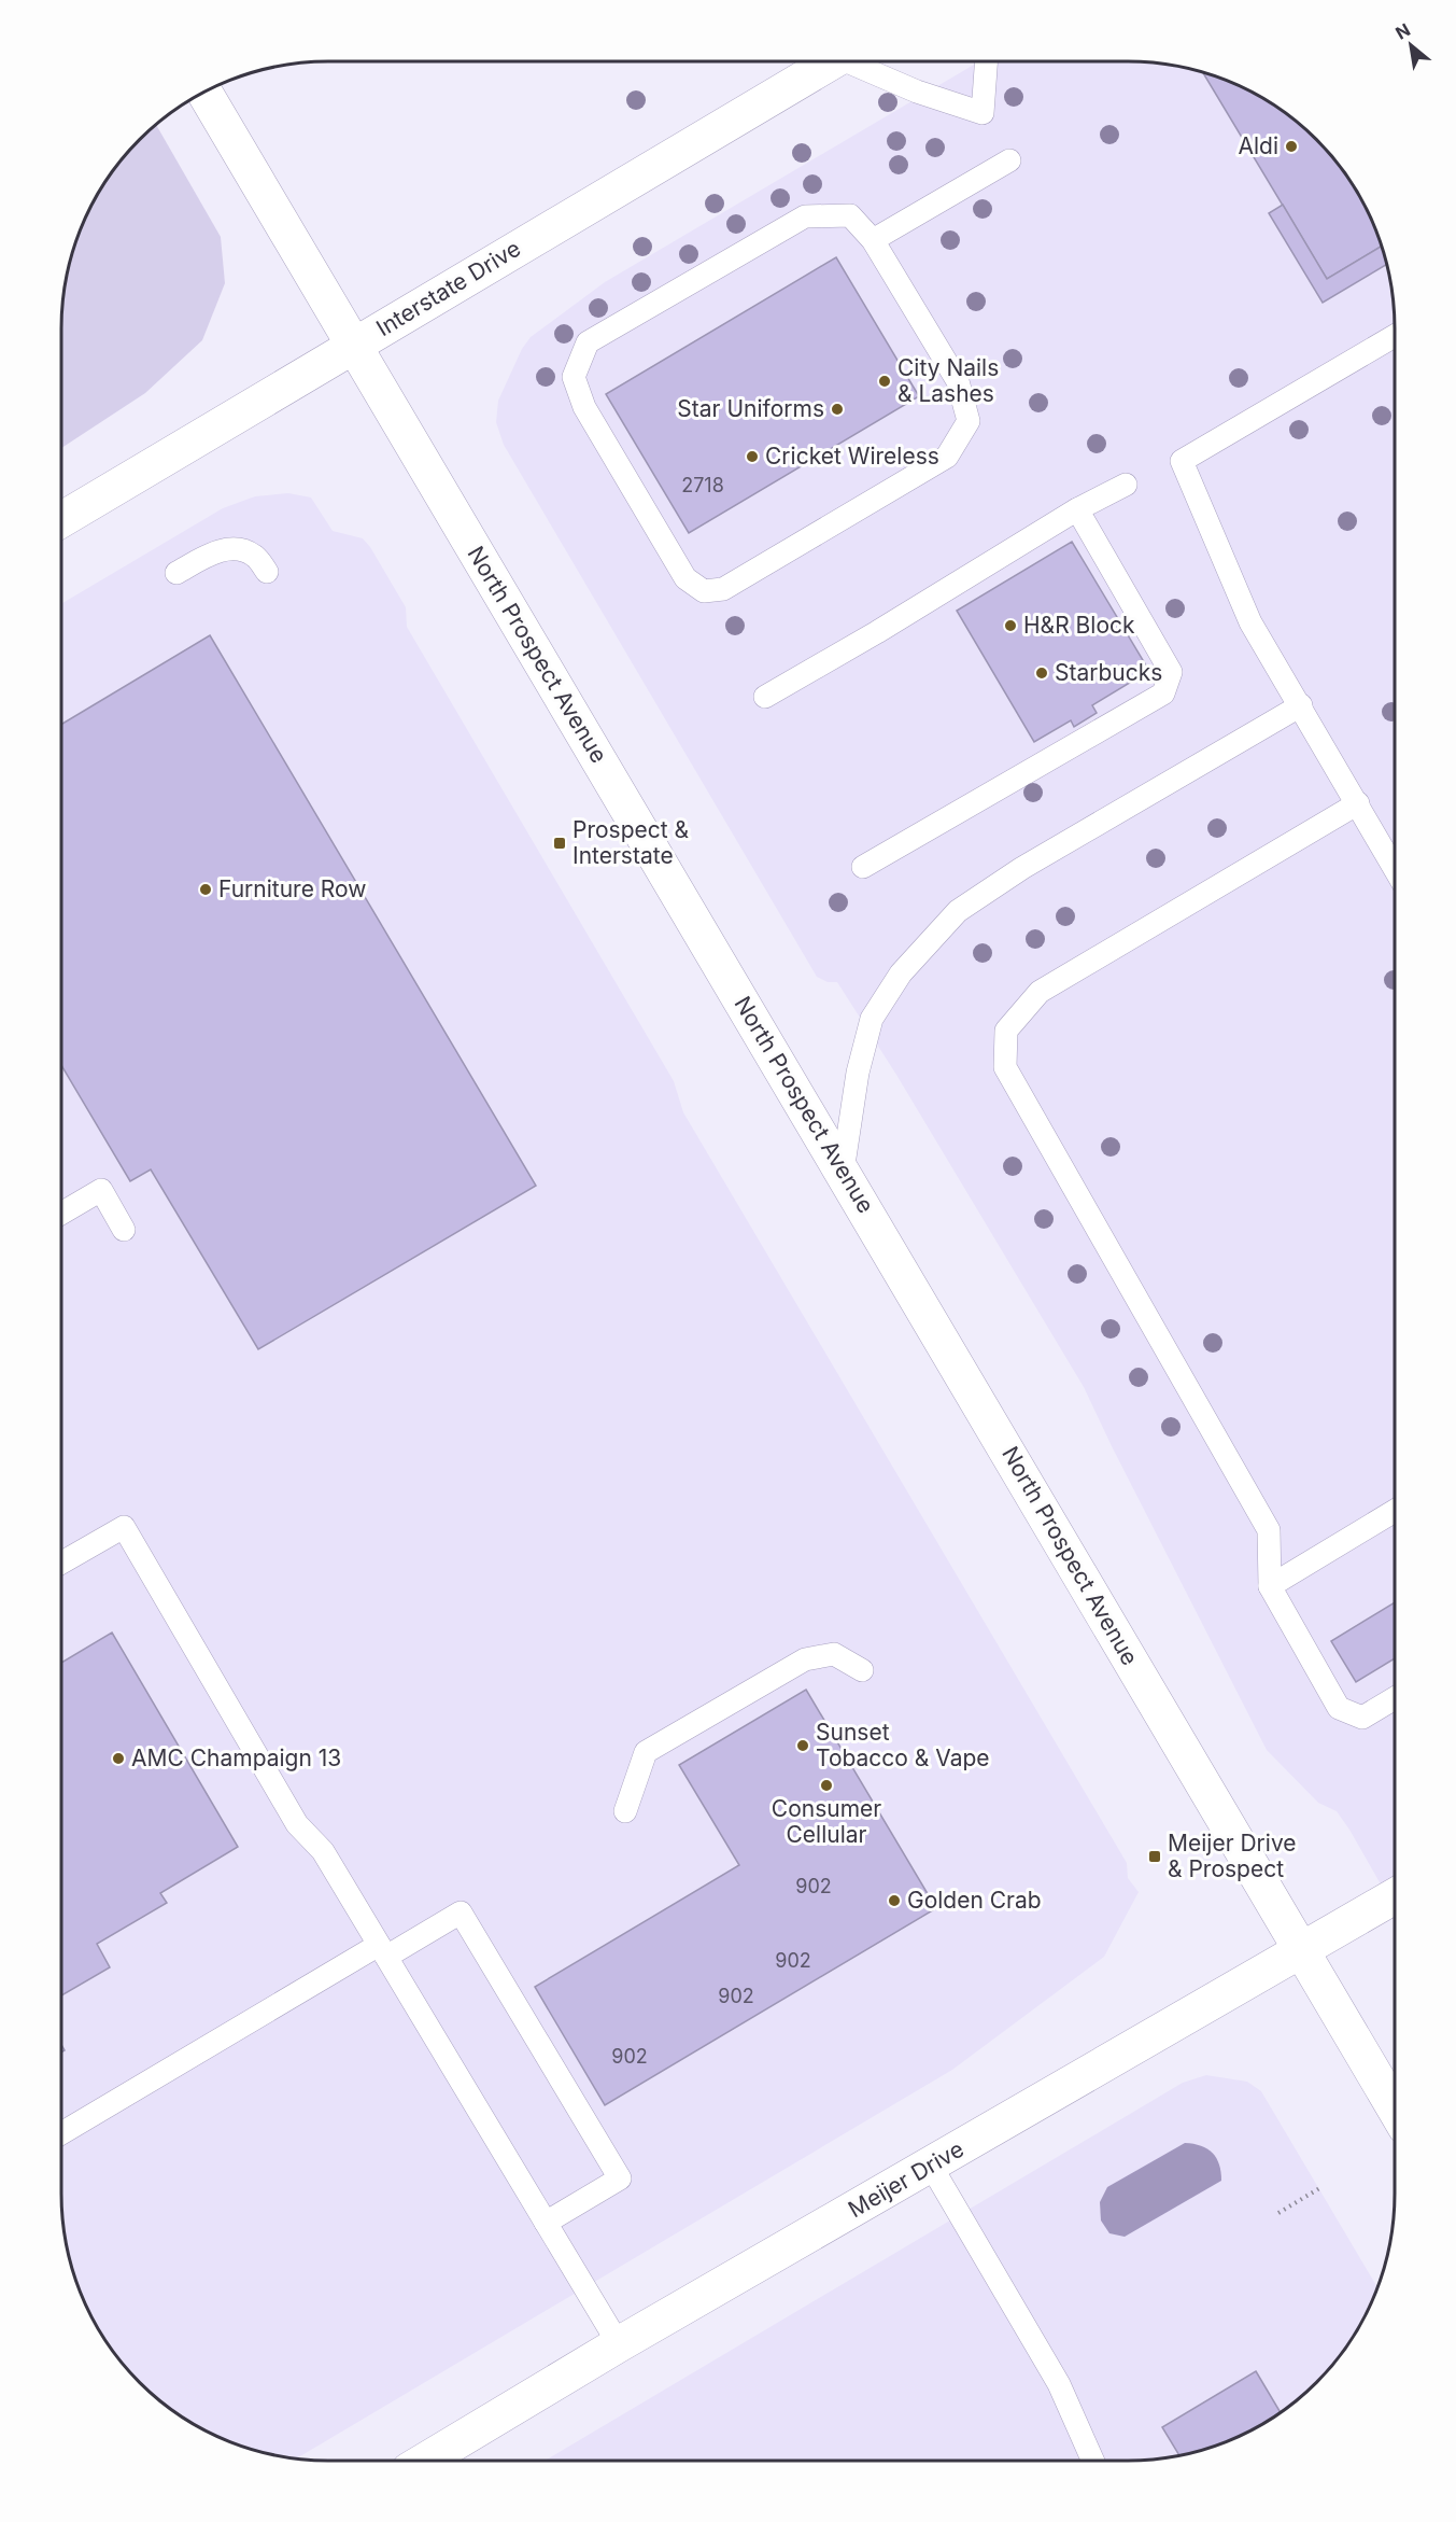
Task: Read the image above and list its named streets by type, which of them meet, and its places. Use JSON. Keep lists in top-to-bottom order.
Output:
{
  "streets": {
    "main road": ["Interstate Drive", "North Prospect Avenue", "Meijer Drive"]
  },
  "crossings": [
    ["Interstate Drive", "North Prospect Avenue"],
    ["North Prospect Avenue", "Meijer Drive"]
  ],
  "places": {
    "other": [
      "Aldi",
      "City Nails & Lashes",
      "Star Uniforms",
      "Cricket Wireless",
      "H&R Block",
      "Starbucks",
      "Furniture Row",
      "Sunset Tobacco & Vape",
      "AMC Champaign 13",
      "Consumer Cellular",
      "Golden Crab"
    ],
    "transit": ["Prospect & Interstate", "Meijer Drive & Prospect"]
  },
  "house_numbers": [
    "2718",
    "902",
    "902",
    "902",
    "902"
  ],
  "north": "top left"
}
